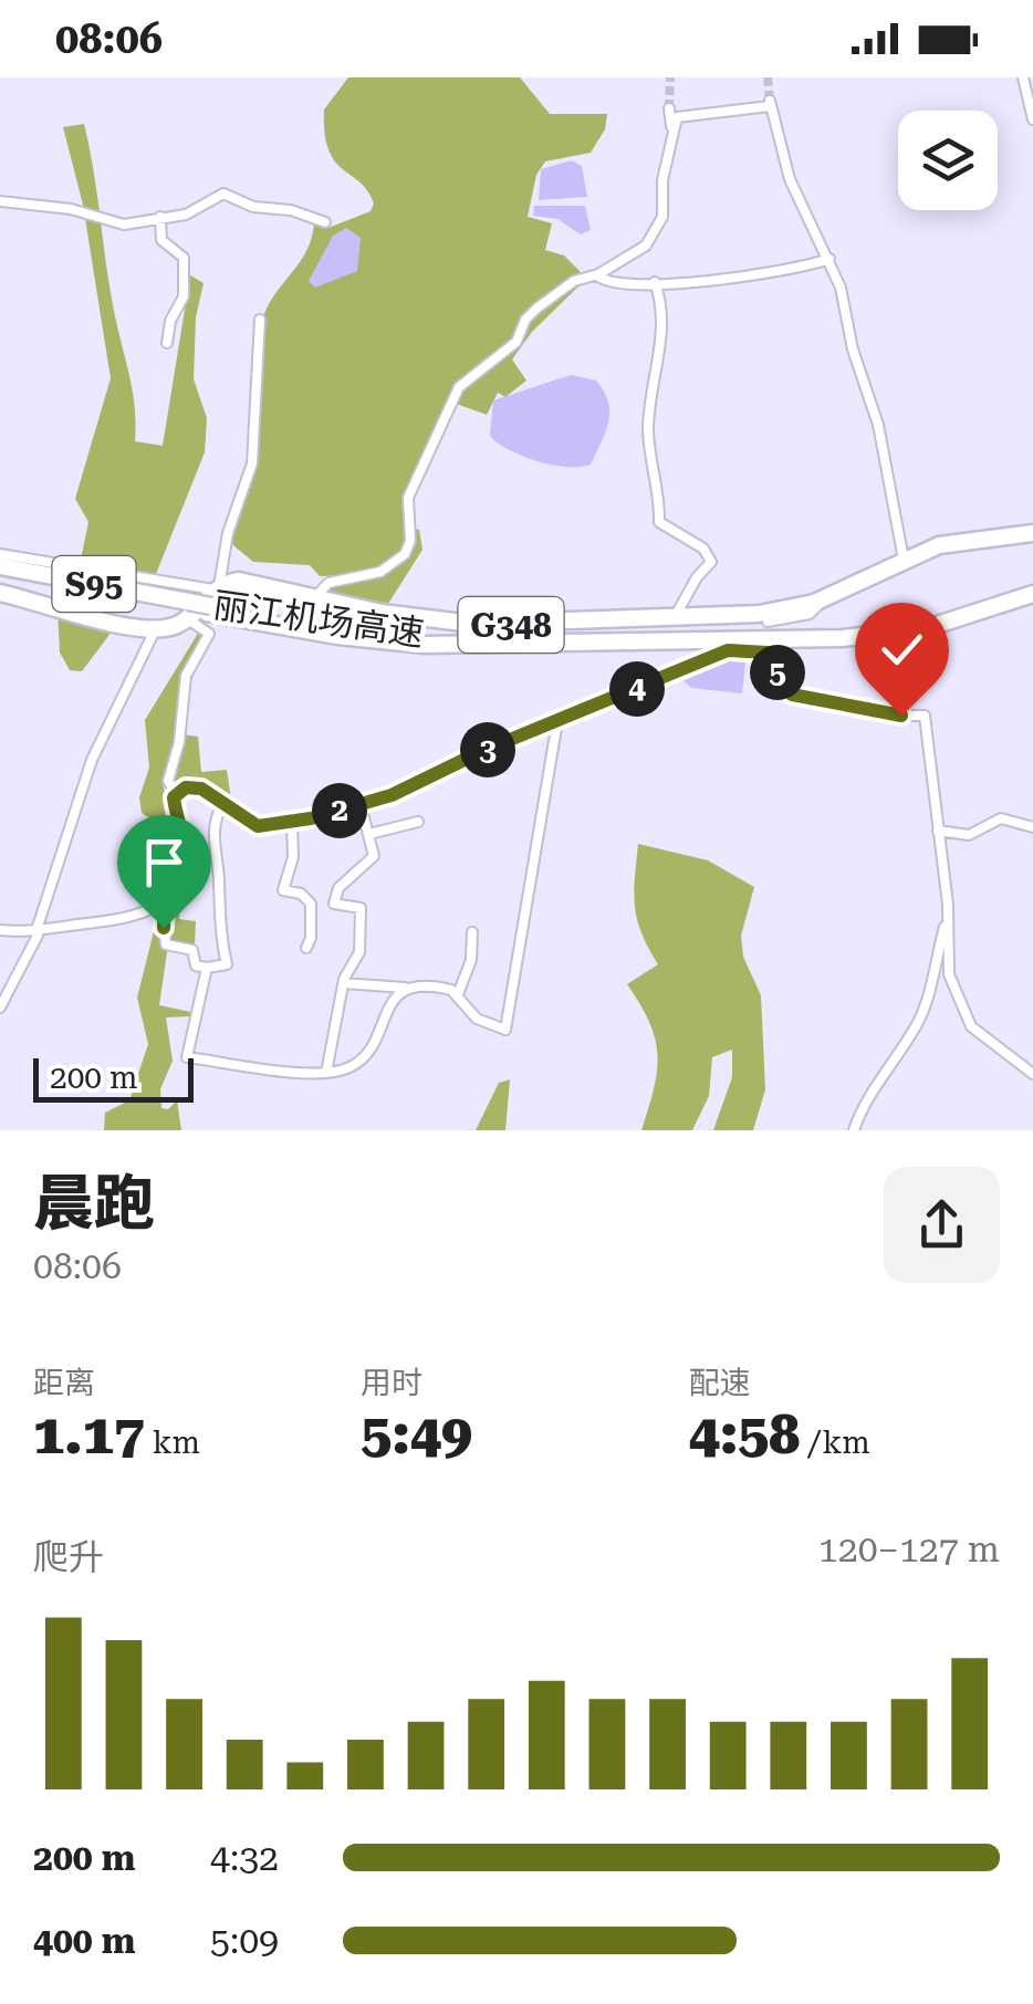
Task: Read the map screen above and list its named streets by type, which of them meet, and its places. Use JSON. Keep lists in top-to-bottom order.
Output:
{
  "streets": {
    "highway": ["S95", "丽江机场高速", "G348"]
  },
  "crossings": [
    ["丽江机场高速", "G348"]
  ],
  "scale_bar": "200 m",
  "page": {
    "status": "08:06",
    "pins": [
      "5",
      "4",
      "3",
      "2"
    ],
    "scale": "200 m",
    "heading": ["晨跑", "08:06"],
    "stats": [
      ["距离", "1.17 km"],
      ["用时", "5:49"],
      ["配速", "4:58 /km"]
    ],
    "chart": ["爬升", "120–127 m"],
    "list": [
      {
        "name": "200 m",
        "note": "4:32"
      },
      {
        "name": "400 m",
        "note": "5:09"
      }
    ]
  }
}
